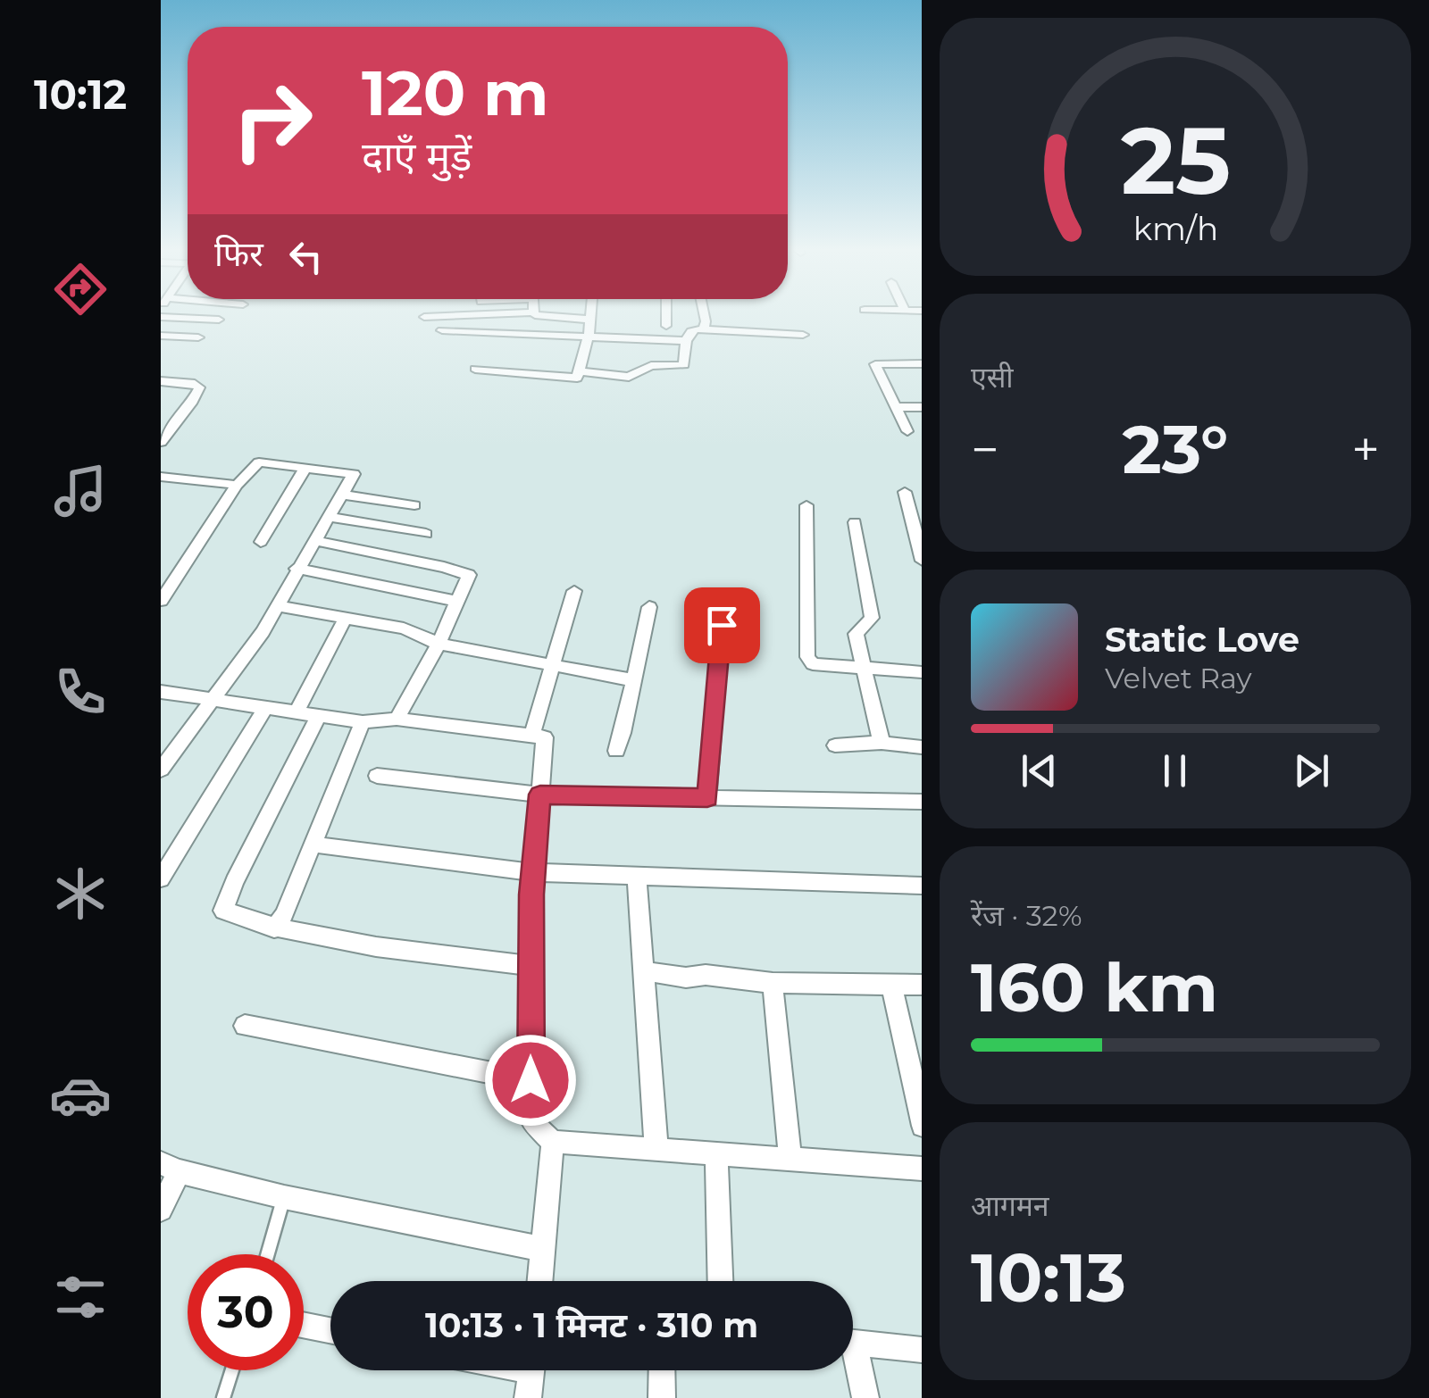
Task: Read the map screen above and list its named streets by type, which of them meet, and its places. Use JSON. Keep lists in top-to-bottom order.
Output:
{
  "page": {
    "tabs": "10:12",
    "turn": ["120 m", "दाएँ मुड़ें"],
    "then": "फिर",
    "tile": [
      "एसी",
      ["रेंज · 32%", "160 km"],
      ["आगमन", "10:13"]
    ],
    "heat": ["−", "23°", "+"],
    "song": ["Static Love", "Velvet Ray"],
    "limit": "30",
    "trip": "10:13 · 1 मिनट · 310 m",
    "gauge": ["25", "km/h"]
  }
}
